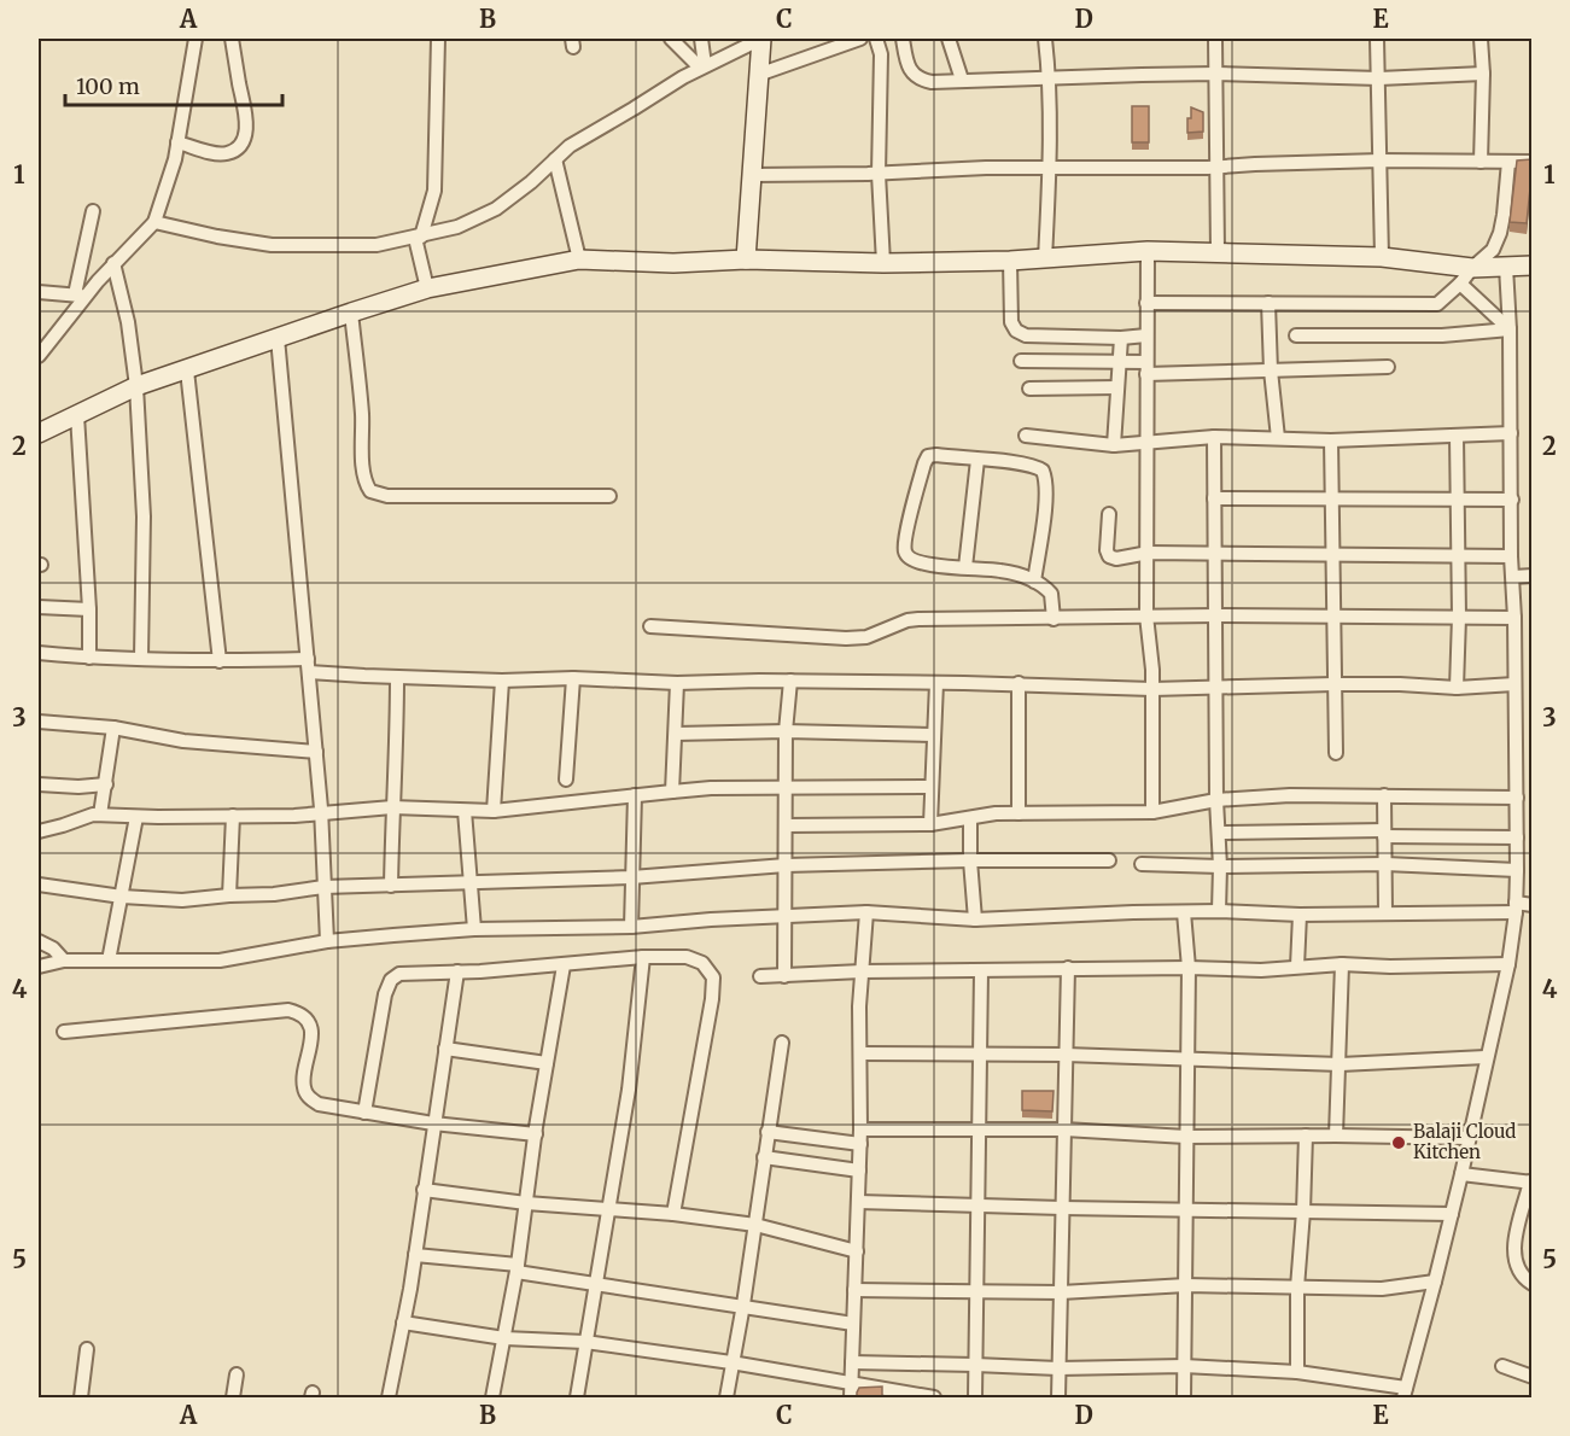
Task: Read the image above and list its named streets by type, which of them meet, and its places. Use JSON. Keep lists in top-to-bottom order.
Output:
{
  "places": ["Balaji Cloud Kitchen"],
  "scale_bar": "100 m",
  "grid": {
    "columns": [
      "A",
      "B",
      "C",
      "D",
      "E"
    ],
    "rows": [
      "1",
      "2",
      "3",
      "4",
      "5"
    ]
  }
}
